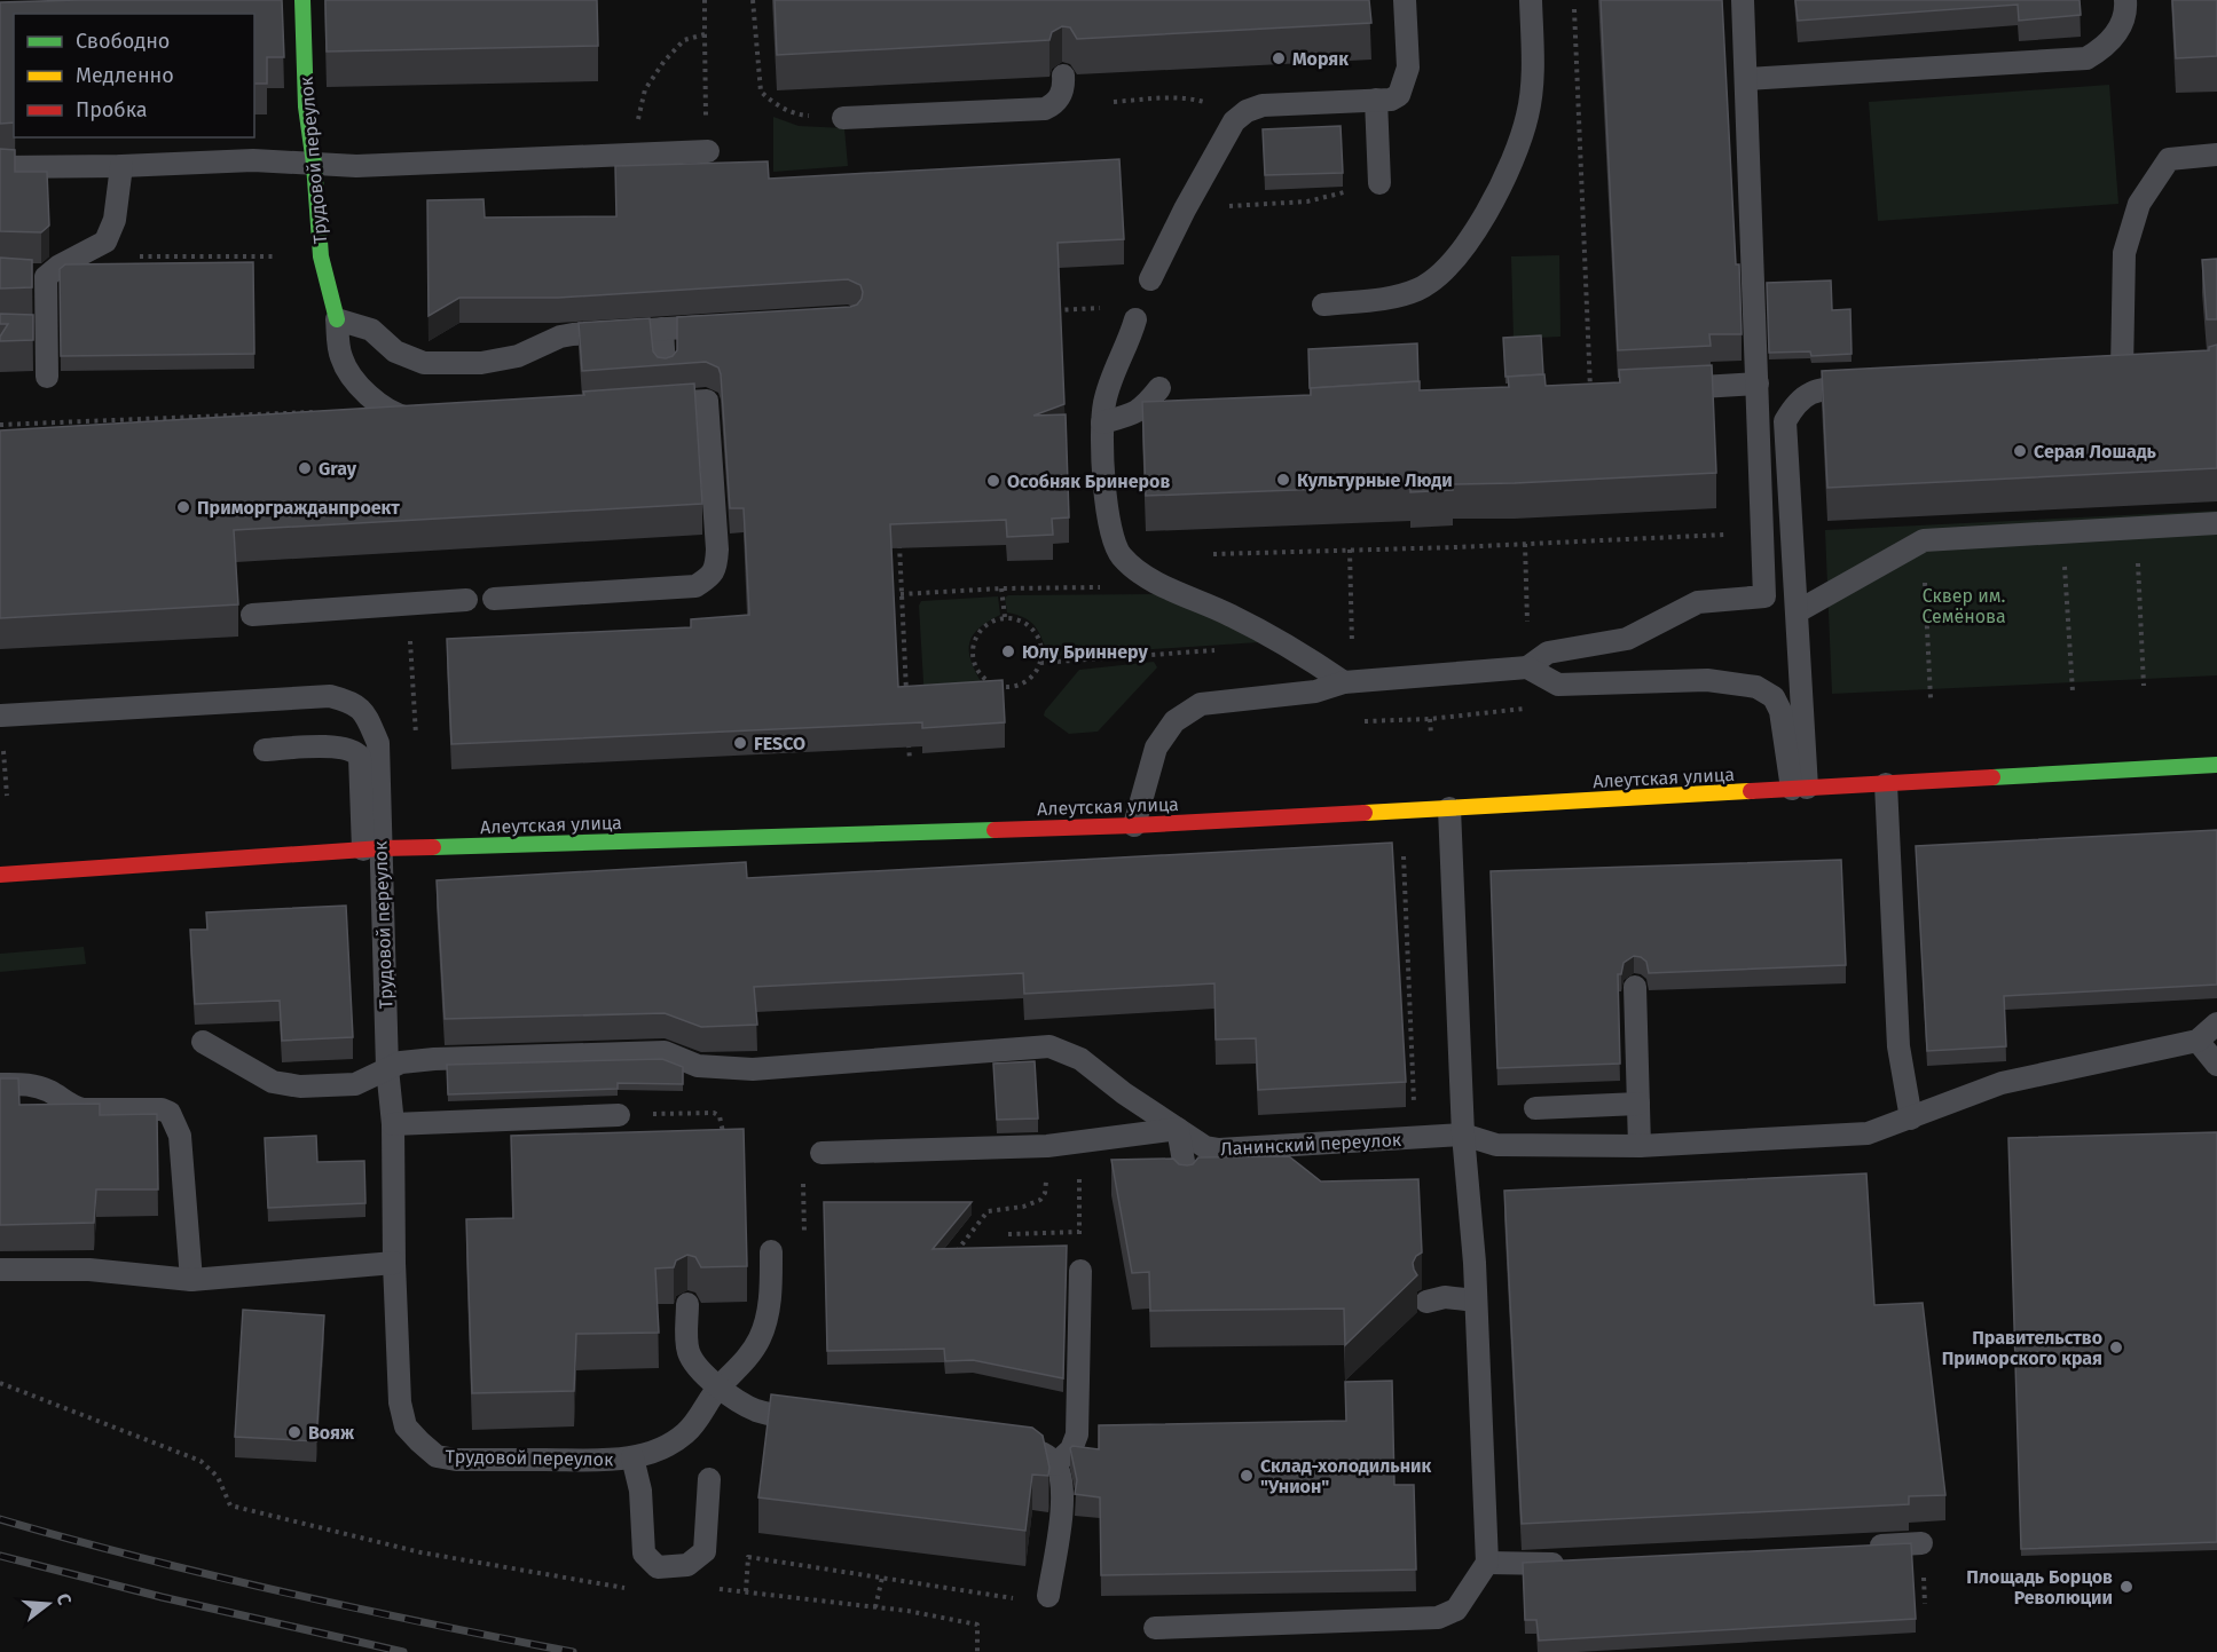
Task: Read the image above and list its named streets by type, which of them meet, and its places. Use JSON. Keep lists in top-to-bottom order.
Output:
{
  "streets": {
    "main road": ["Трудовой переулок", "Алеутская улица"],
    "lane": ["Ланинский переулок"]
  },
  "crossings": [
    ["Трудовой переулок", "Алеутская улица"],
    ["Трудовой переулок", "Ланинский переулок"]
  ],
  "parks": ["Сквер им. Семёнова"],
  "places": [
    "Моряк",
    "Серая Лошадь",
    "Gray",
    "Культурные Люди",
    "Особняк Бринеров",
    "Приморгражданпроект",
    "Юлу Бриннеру",
    "FESCO",
    "Правительство Приморского края",
    "Вояж",
    "Склад-холодильник \"Унион\"",
    "Площадь Борцов Революции"
  ],
  "legend": ["Свободно", "Медленно", "Пробка"],
  "north": "right"
}
